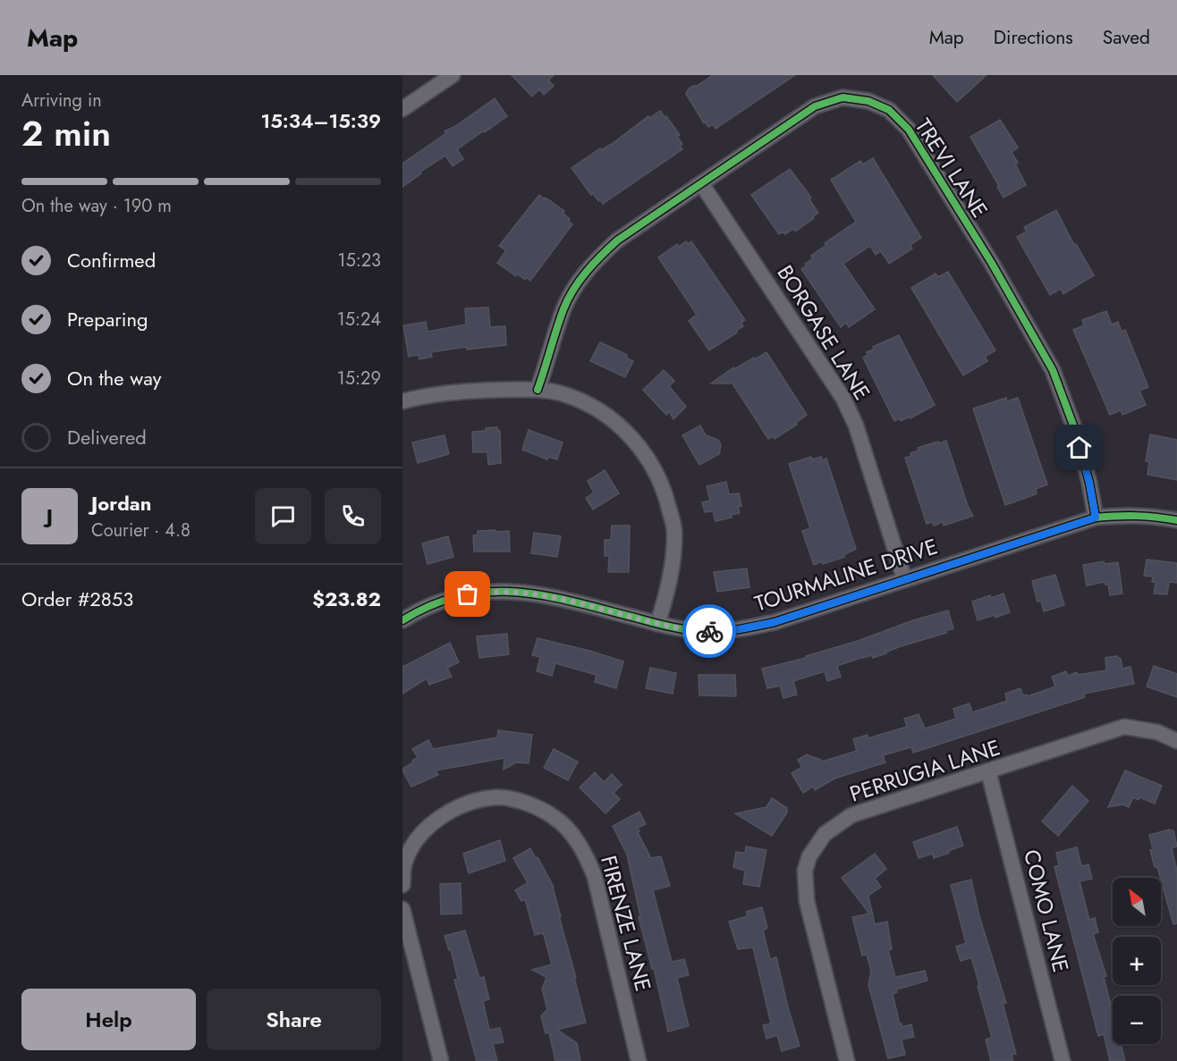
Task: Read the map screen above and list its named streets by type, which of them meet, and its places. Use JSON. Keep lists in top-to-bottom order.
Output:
{
  "streets": {
    "street": [
      "TREVI LANE",
      "BORGASE LANE",
      "TOURMALINE DRIVE",
      "PERRUGIA LANE",
      "COMO LANE",
      "FIRENZE LANE"
    ]
  },
  "crossings": [
    ["TREVI LANE", "BORGASE LANE"],
    ["TREVI LANE", "TOURMALINE DRIVE"],
    ["BORGASE LANE", "TOURMALINE DRIVE"],
    ["PERRUGIA LANE", "COMO LANE"]
  ],
  "north": "top left",
  "page": {
    "header": "Map",
    "nav": ["Map", "Directions", "Saved"],
    "heading": ["2 min", "Arriving in", "15:34–15:39"],
    "panel": [
      "Jordan",
      "Courier · 4.8",
      "Order #2853",
      "$23.82"
    ],
    "bar": "On the way · 190 m",
    "list": [
      ["Confirmed", "15:23"],
      ["Preparing", "15:24"],
      ["On the way", "15:29"],
      "Delivered"
    ],
    "round": "J",
    "map_buttons": ["+", "−"],
    "buttons": ["Help", "Share"]
  }
}
